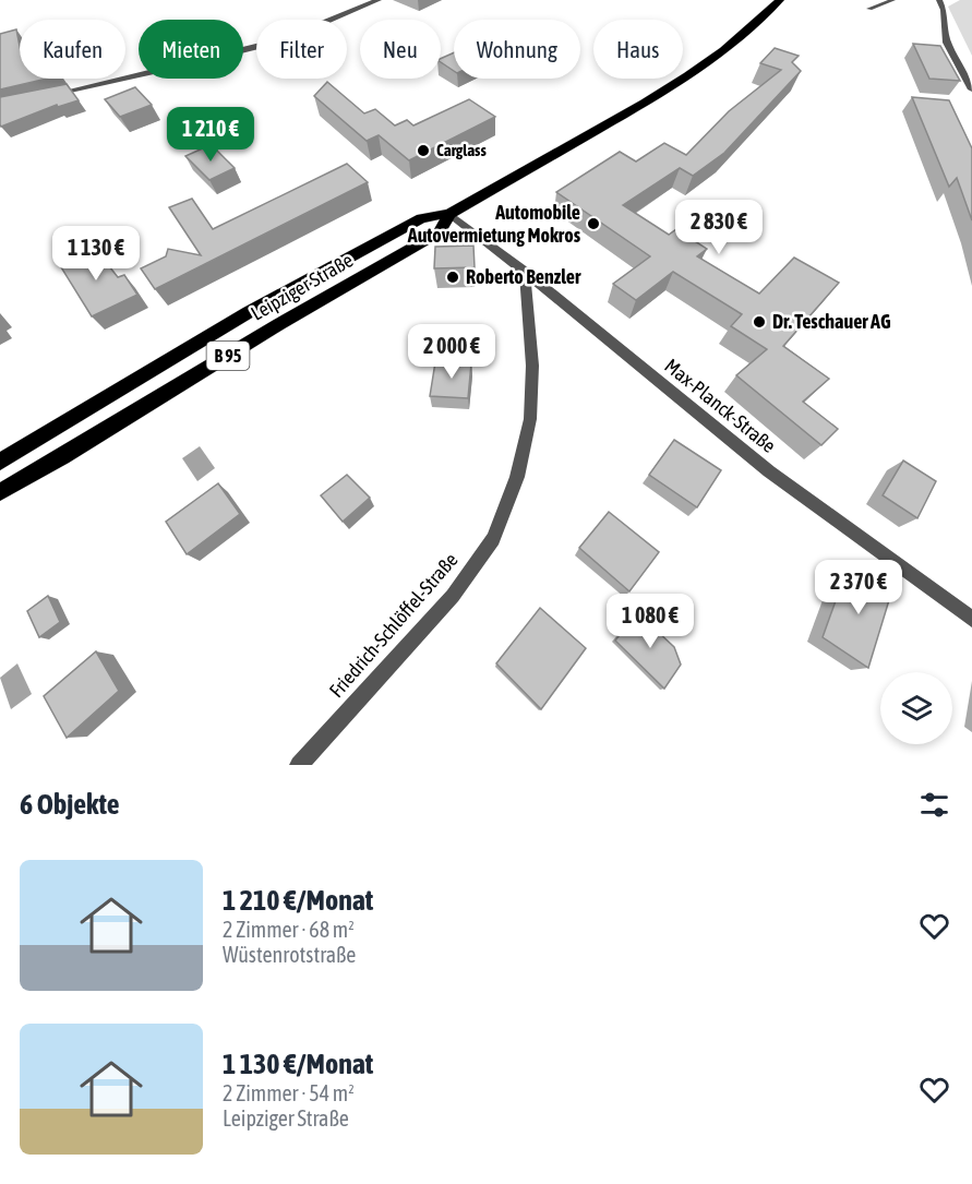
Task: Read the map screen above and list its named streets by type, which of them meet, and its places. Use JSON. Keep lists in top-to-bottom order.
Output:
{
  "streets": {
    "main road": ["Leipziger Straße", "B 95"],
    "street": ["Max-Planck-Straße", "Friedrich-Schlöffel-Straße"]
  },
  "crossings": [
    ["Leipziger Straße", "Max-Planck-Straße"],
    ["Max-Planck-Straße", "Friedrich-Schlöffel-Straße"]
  ],
  "places": [
    "Carglass",
    "Automobile Autovermietung Mokros",
    "Roberto Benzler",
    "Dr. Teschauer AG"
  ],
  "page": {
    "chip": [
      "Kaufen",
      "Mieten",
      "Filter",
      "Neu",
      "Wohnung",
      "Haus"
    ],
    "price": [
      "1 210 €",
      "2 830 €",
      "1 130 €",
      "2 000 €",
      "2 370 €",
      "1 080 €"
    ],
    "heading": "6 Objekte",
    "list": [
      {
        "name": "1 210 €/Monat",
        "note": "2 Zimmer · 68 m² · Wüstenrotstraße"
      },
      {
        "name": "1 130 €/Monat",
        "note": "2 Zimmer · 54 m² · Leipziger Straße"
      }
    ]
  }
}
